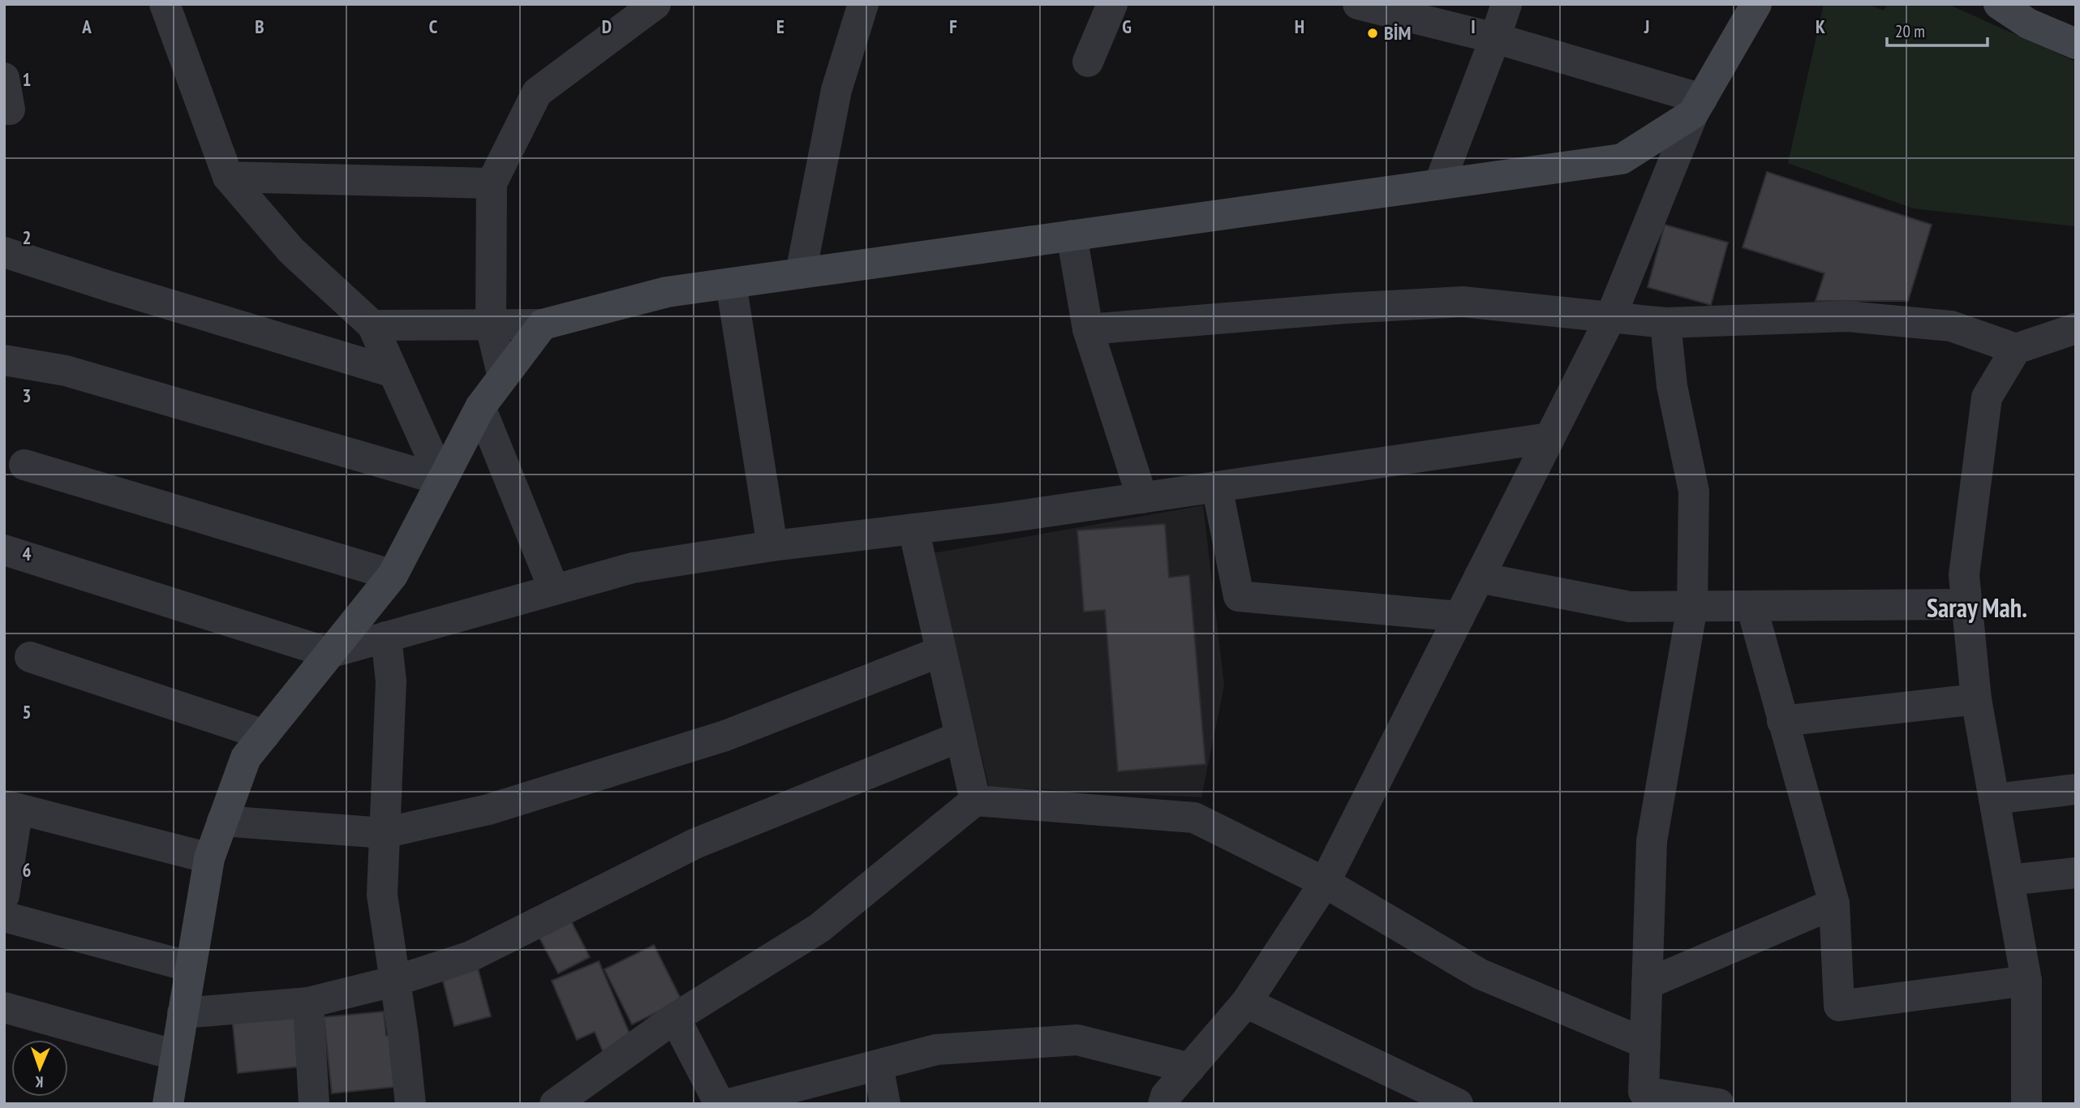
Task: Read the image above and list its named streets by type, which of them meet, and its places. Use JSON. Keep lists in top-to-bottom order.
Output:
{
  "districts": ["Saray Mah."],
  "places": ["BİM"],
  "scale_bar": "20 m",
  "north": "bottom",
  "grid": {
    "columns": [
      "A",
      "B",
      "C",
      "D",
      "E",
      "F",
      "G",
      "H",
      "I",
      "J",
      "K"
    ],
    "rows": [
      "1",
      "2",
      "3",
      "4",
      "5",
      "6"
    ]
  }
}
